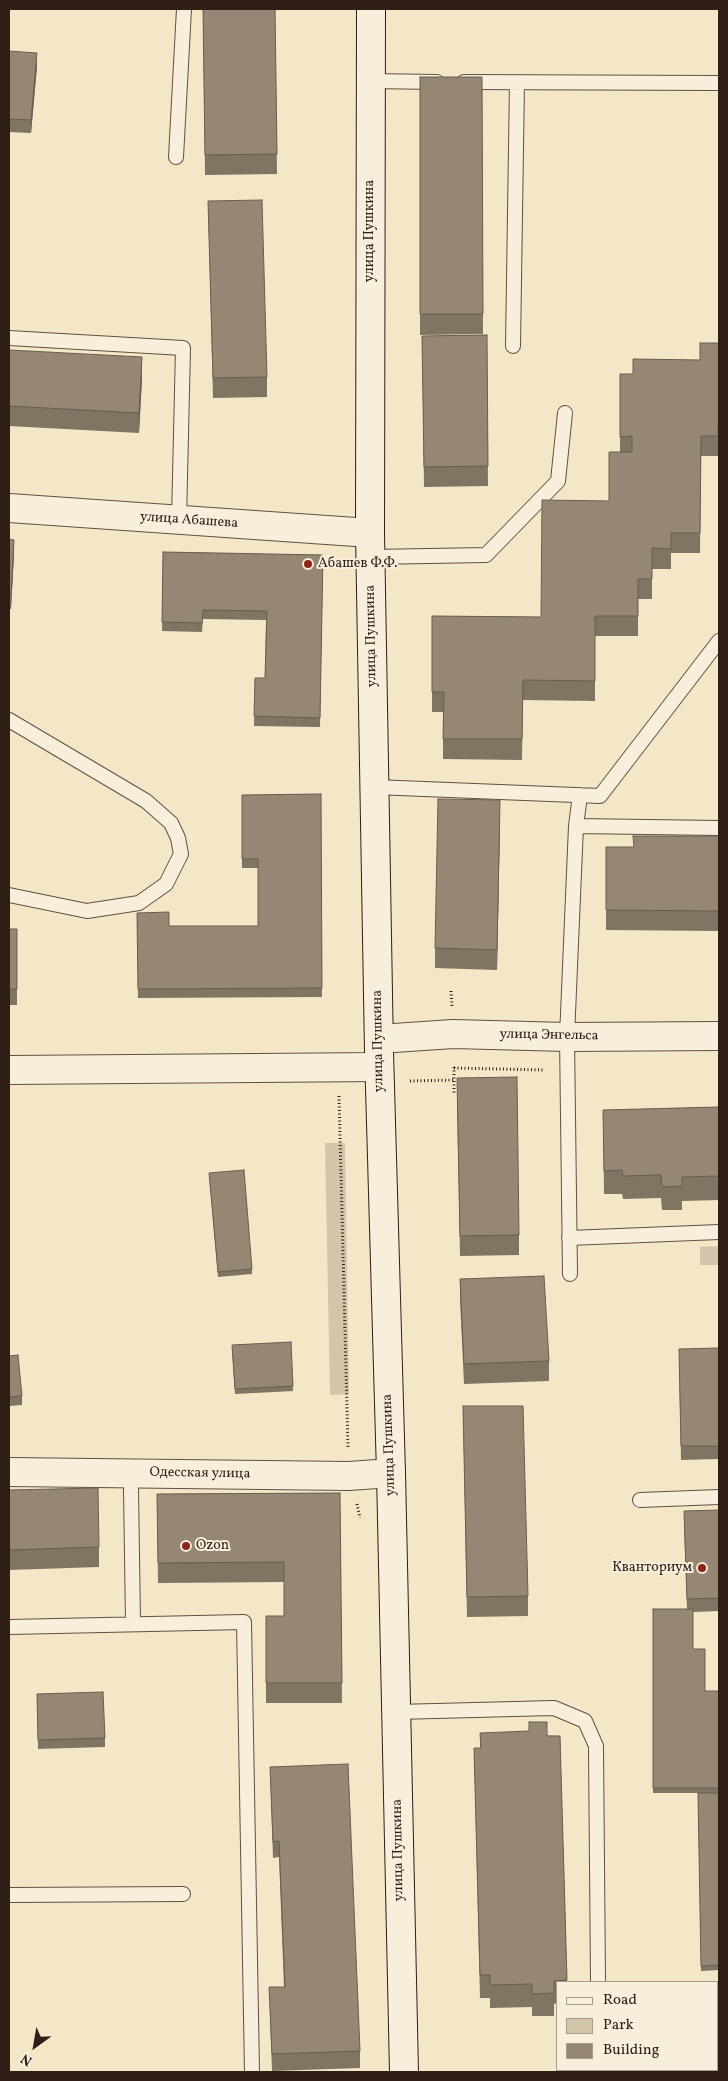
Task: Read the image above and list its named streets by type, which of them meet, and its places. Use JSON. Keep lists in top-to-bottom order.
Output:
{
  "streets": {
    "main road": [
      "улица Пушкина",
      "улица Абашева",
      "улица Энгельса",
      "Одесская улица"
    ]
  },
  "crossings": [
    ["улица Пушкина", "улица Абашева"],
    ["улица Пушкина", "улица Энгельса"],
    ["улица Пушкина", "Одесская улица"]
  ],
  "places": ["Абашев Ф.Ф.", "Ozon", "Кванториум"],
  "legend": ["Road", "Park", "Building"],
  "north": "bottom left"
}
